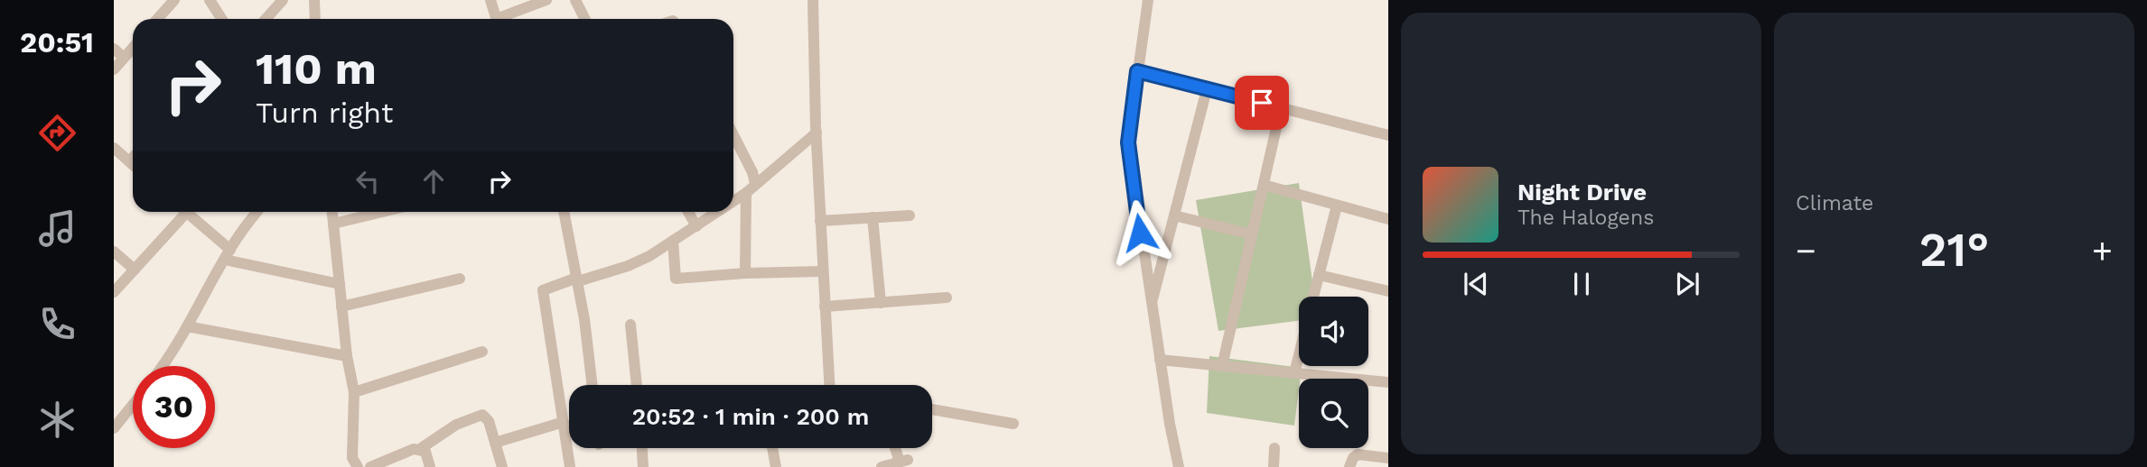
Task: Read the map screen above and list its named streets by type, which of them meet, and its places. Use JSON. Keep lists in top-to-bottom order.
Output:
{
  "page": {
    "tabs": "20:51",
    "tile": "Climate",
    "turn": ["110 m", "Turn right"],
    "song": ["Night Drive", "The Halogens"],
    "heat": ["−", "21°", "+"],
    "limit": "30",
    "trip": "20:52 · 1 min · 200 m"
  }
}
